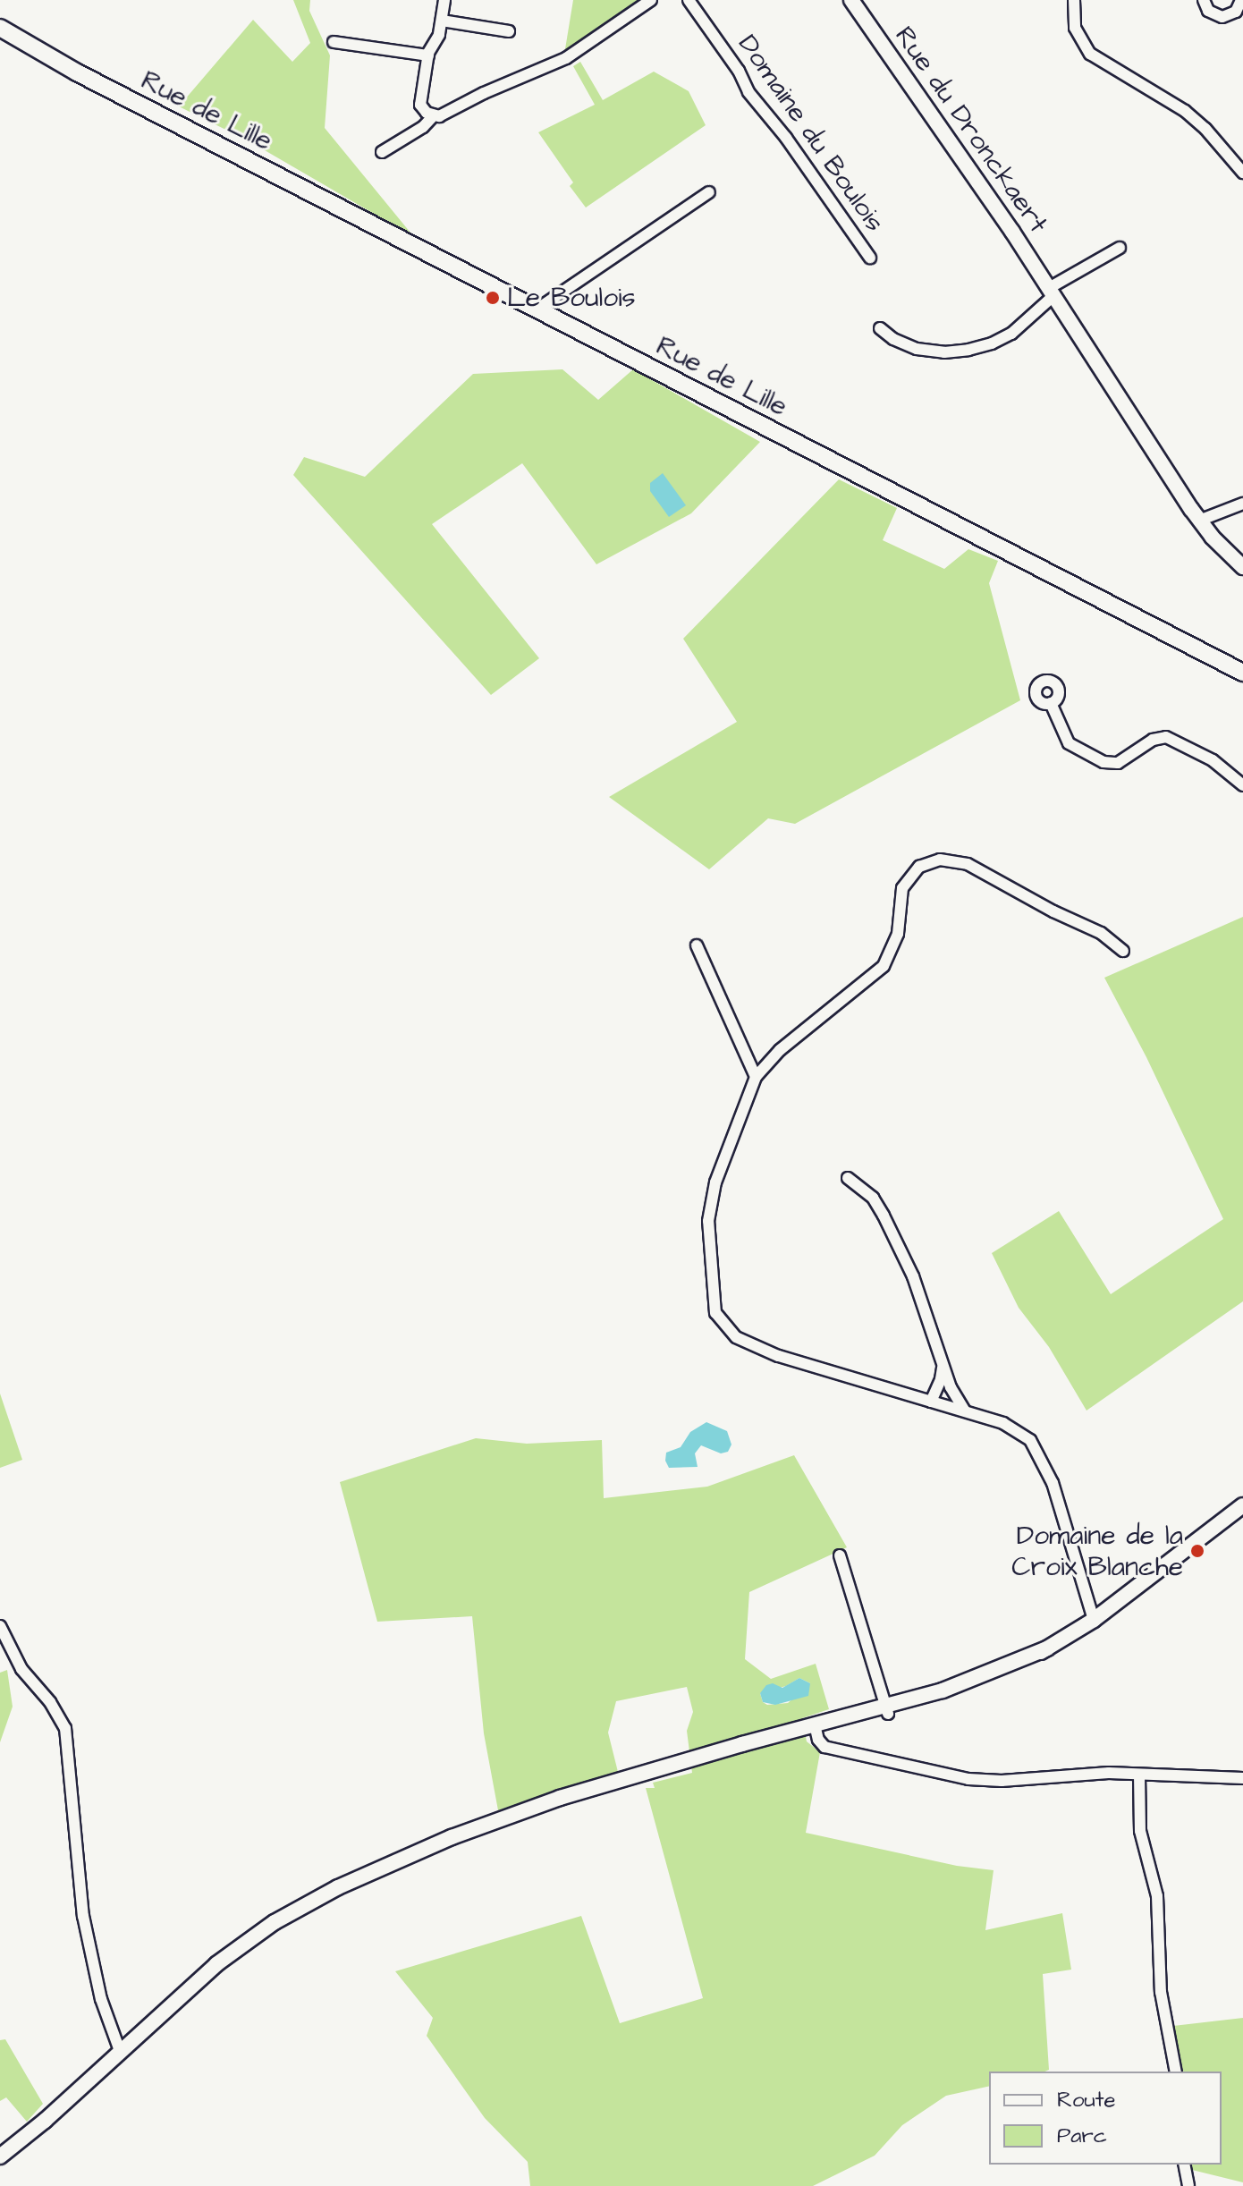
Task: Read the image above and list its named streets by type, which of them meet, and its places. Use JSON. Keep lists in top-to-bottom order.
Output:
{
  "streets": {
    "main road": ["Rue de Lille", "Rue du Dronckaert"],
    "street": ["Domaine du Boulois"]
  },
  "places": ["Le Boulois", "Domaine de la Croix Blanche"],
  "legend": ["Route", "Parc"]
}
